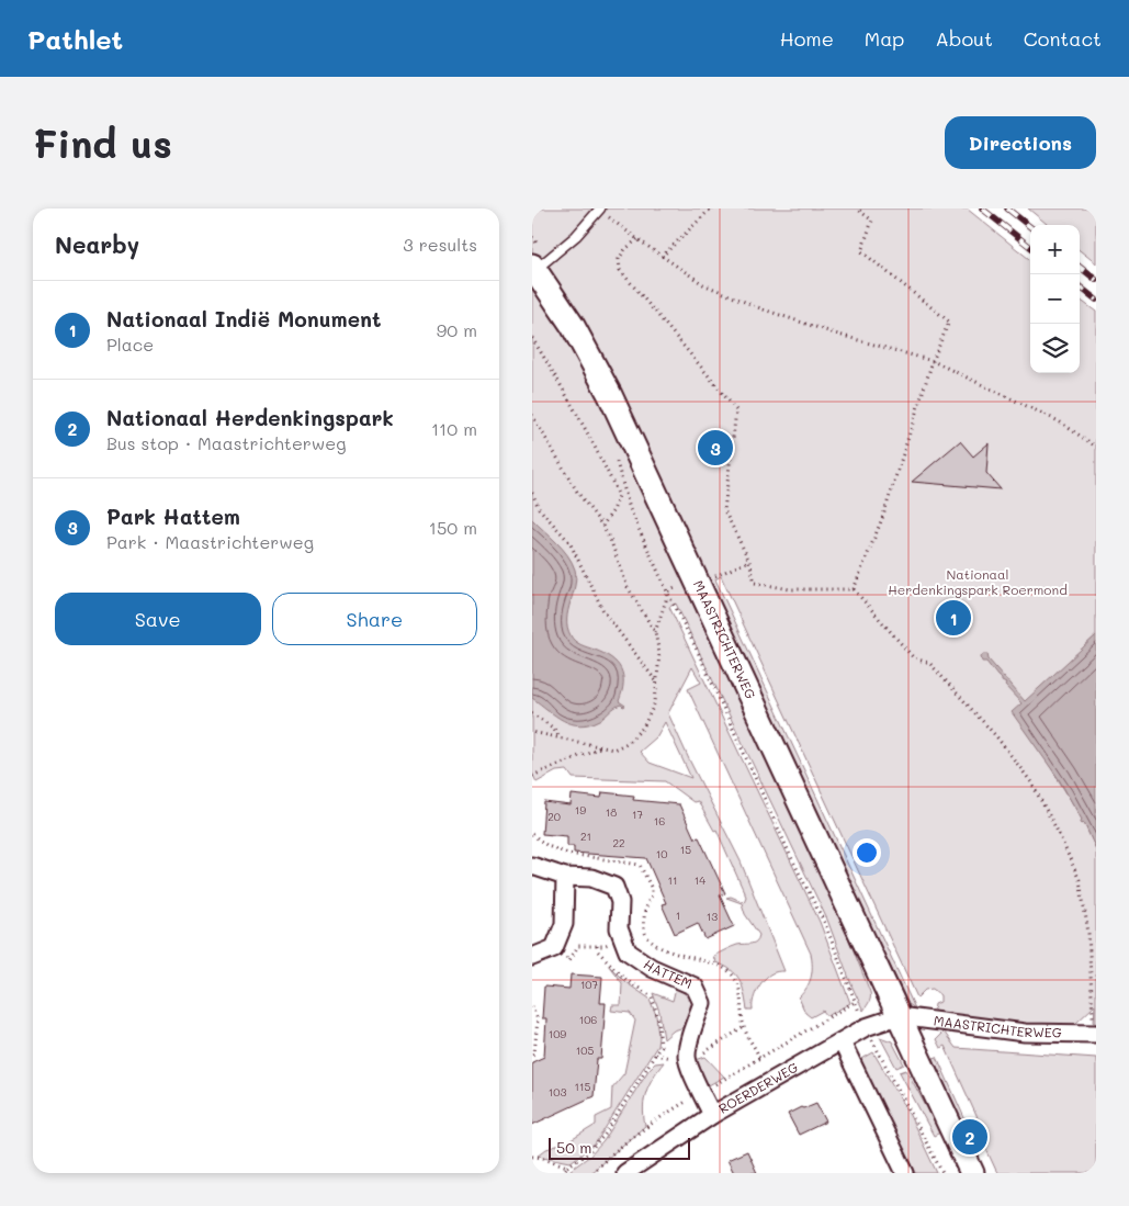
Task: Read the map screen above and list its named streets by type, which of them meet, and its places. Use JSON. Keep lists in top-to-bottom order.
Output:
{
  "streets": {
    "main road": ["MAASTRICHTERWEG"],
    "street": ["HATTEM", "ROERDERWEG"]
  },
  "crossings": [
    ["MAASTRICHTERWEG", "ROERDERWEG"],
    ["HATTEM", "ROERDERWEG"]
  ],
  "parks": ["Nationaal Herdenkingspark Roermond"],
  "house_numbers": [
    "19",
    "18",
    "17",
    "20",
    "16",
    "21",
    "22",
    "15",
    "10",
    "11",
    "14",
    "1",
    "13",
    "107",
    "106",
    "109",
    "105",
    "115",
    "103"
  ],
  "scale_bar": "50 m",
  "page": {
    "header": "Pathlet",
    "nav": [
      "Home",
      "Map",
      "About",
      "Contact"
    ],
    "buttons": [
      "Directions",
      ["Save", "Share"]
    ],
    "title": "Find us",
    "heading": ["Nearby", "3 results"],
    "map_buttons": ["+", "−"],
    "list": [
      {
        "mark": "1",
        "name": "Nationaal Indië Monument",
        "note": "Place",
        "value": "90 m"
      },
      {
        "mark": "2",
        "name": "Nationaal Herdenkingspark",
        "note": "Bus stop · Maastrichterweg",
        "value": "110 m"
      },
      {
        "mark": "3",
        "name": "Park Hattem",
        "note": "Park · Maastrichterweg",
        "value": "150 m"
      }
    ],
    "pins": ["3", "1", "2"],
    "scale": "50 m"
  }
}
